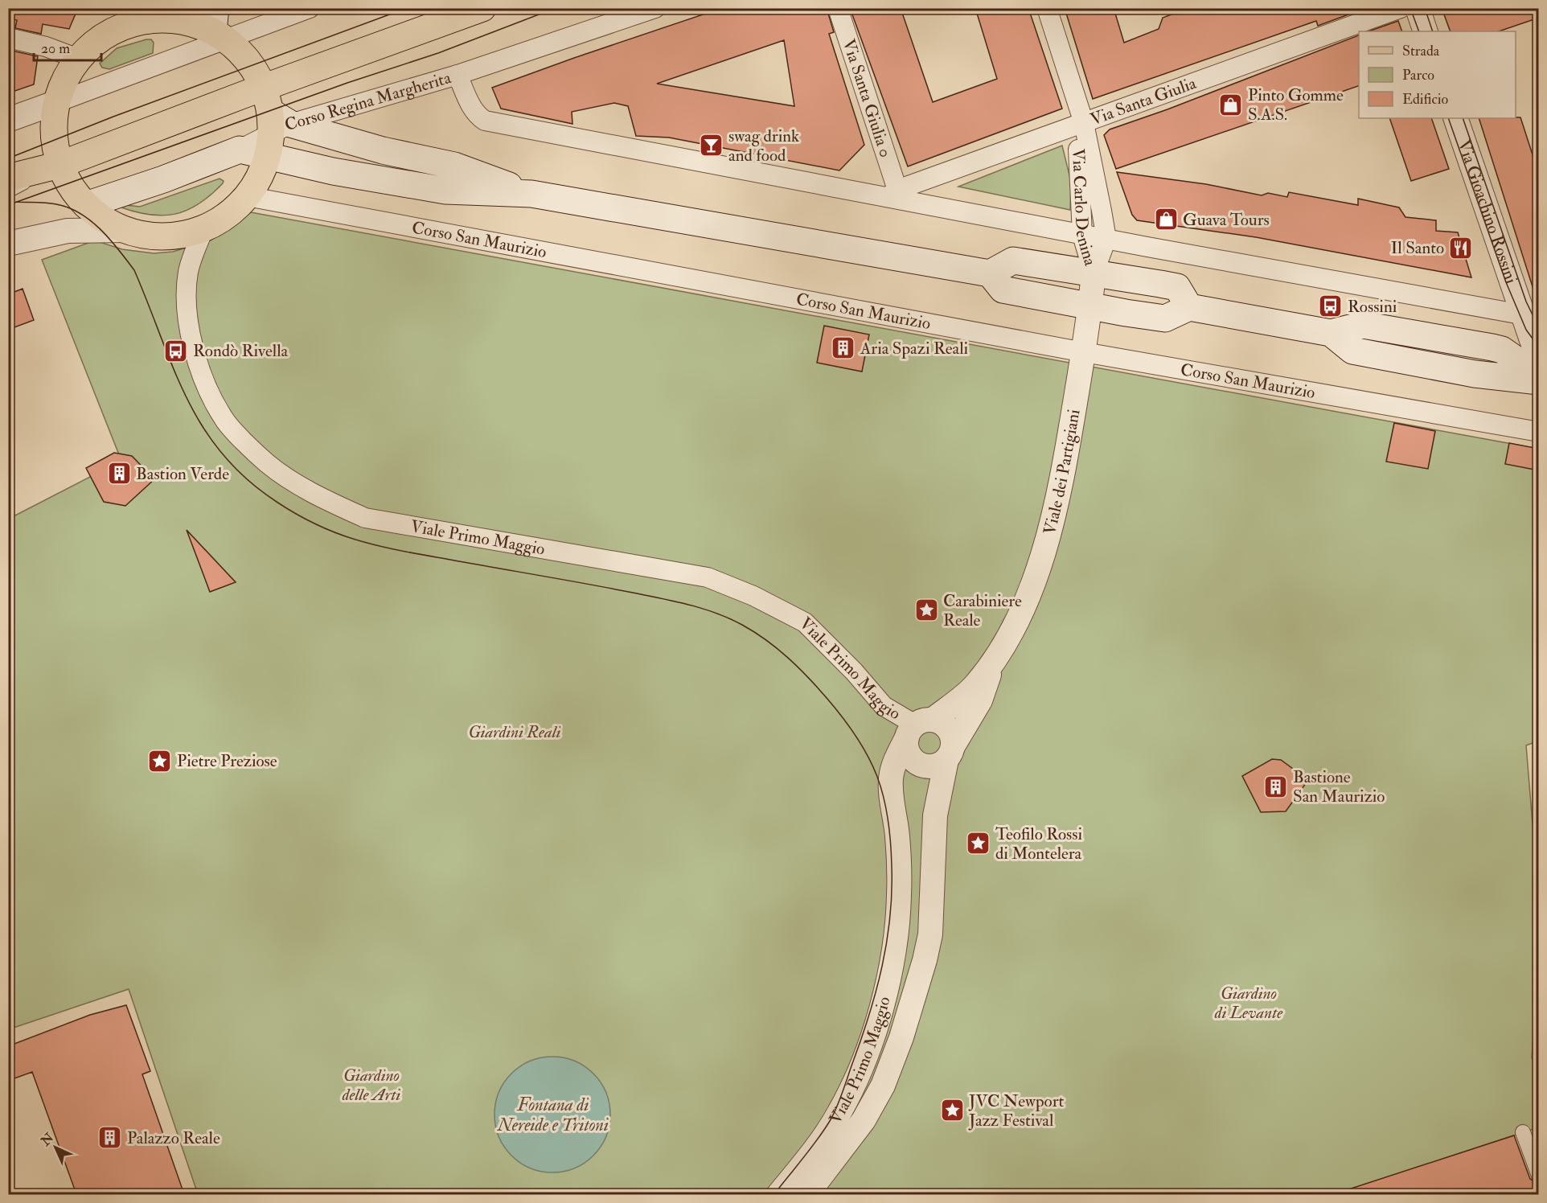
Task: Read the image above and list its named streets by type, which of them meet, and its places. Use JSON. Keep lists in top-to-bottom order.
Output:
{
  "streets": {
    "main road": ["Corso Regina Margherita"],
    "street": [
      "Via Santa Giulia 0",
      "Via Santa Giulia",
      "Via Carlo Denina",
      "Via Gioachino Rossini",
      "Corso San Maurizio",
      "Viale dei Partigiani",
      "Viale Primo Maggio"
    ]
  },
  "crossings": [
    ["Via Santa Giulia 0", "Via Santa Giulia"],
    ["Via Santa Giulia", "Via Carlo Denina"],
    ["Via Carlo Denina", "Viale dei Partigiani"],
    ["Corso San Maurizio", "Viale dei Partigiani"],
    ["Viale dei Partigiani", "Viale Primo Maggio"]
  ],
  "water": ["Fontana di Nereide e Tritoni"],
  "parks": ["Giardini Reali", "Giardino di Levante", "Giardino delle Arti"],
  "places": {
    "shop": ["Pinto Gomme S.A.S.", "Guava Tours"],
    "bar": ["swag drink and food"],
    "restaurant": ["Il Santo"],
    "bus stop": ["Rossini", "Rondò Rivella"],
    "building": [
      "Aria Spazi Reali",
      "Bastion Verde",
      "Bastione San Maurizio",
      "Palazzo Reale"
    ],
    "place": [
      "Carabiniere Reale",
      "Pietre Preziose",
      "Teofilo Rossi di Montelera",
      "JVC Newport Jazz Festival"
    ]
  },
  "legend": ["Strada", "Parco", "Edificio"],
  "scale_bar": "20 m",
  "north": "top left"
}
